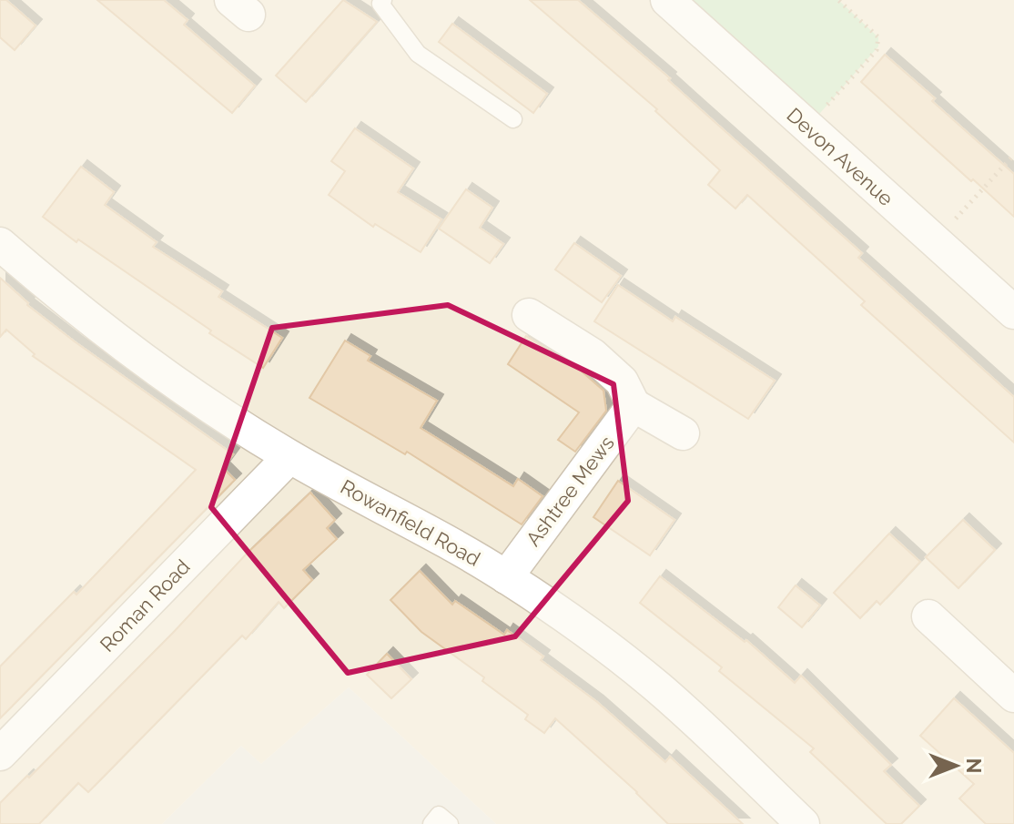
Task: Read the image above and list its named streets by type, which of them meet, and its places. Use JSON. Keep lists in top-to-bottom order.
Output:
{
  "streets": {
    "street": [
      "Devon Avenue",
      "Ashtree Mews",
      "Rowanfield Road",
      "Roman Road"
    ]
  },
  "crossings": [
    ["Ashtree Mews", "Rowanfield Road"],
    ["Rowanfield Road", "Roman Road"]
  ],
  "north": "right"
}
